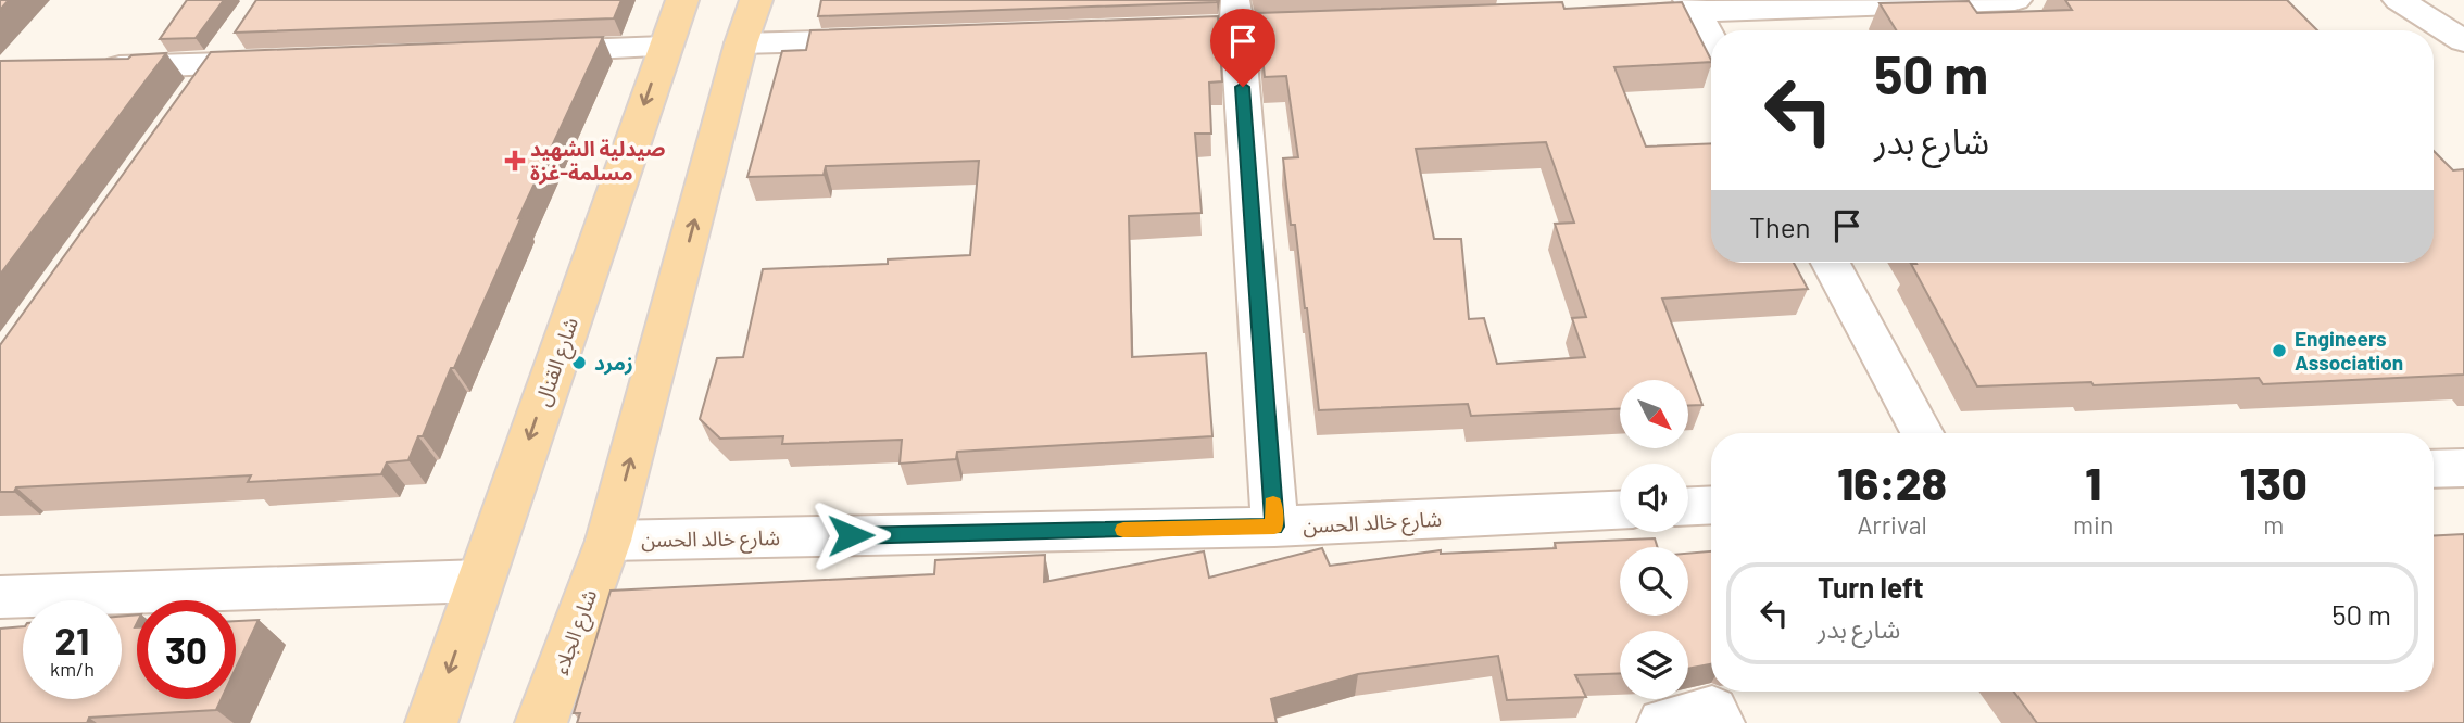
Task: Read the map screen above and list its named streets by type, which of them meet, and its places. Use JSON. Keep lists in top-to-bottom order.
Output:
{
  "streets": {
    "main road": ["شارع القنال", "شارع الجلاء"],
    "street": ["شارع خالد الحسن"]
  },
  "crossings": [
    ["شارع خالد الحسن", "شارع الجلاء"]
  ],
  "places": {
    "health": ["صيدلية الشهيد مسلمة-غزة"],
    "other": ["Engineers Association", "زمرد"]
  },
  "north": "bottom right",
  "page": {
    "turn": ["50 m", "شارع بدر"],
    "then": "Then",
    "eta": [
      "16:28",
      "Arrival",
      "1",
      "min",
      "130",
      "m"
    ],
    "list": [
      {
        "name": "Turn left",
        "note": "شارع بدر",
        "value": "50 m"
      }
    ],
    "speed": "21 km/h",
    "limit": "30"
  }
}
